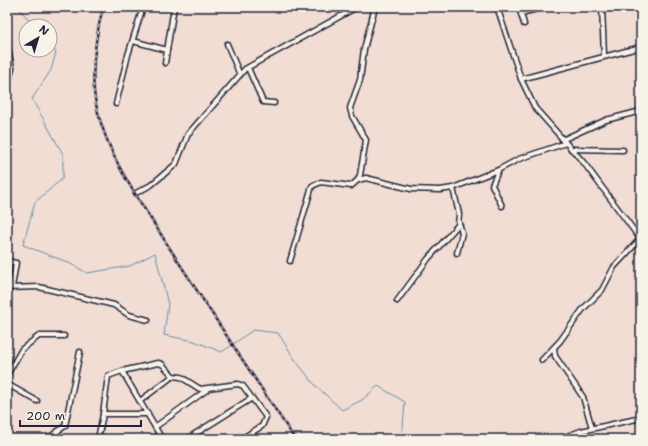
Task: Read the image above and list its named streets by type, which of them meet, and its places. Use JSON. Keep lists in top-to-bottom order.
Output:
{
  "scale_bar": "200 m",
  "north": "top right"
}
